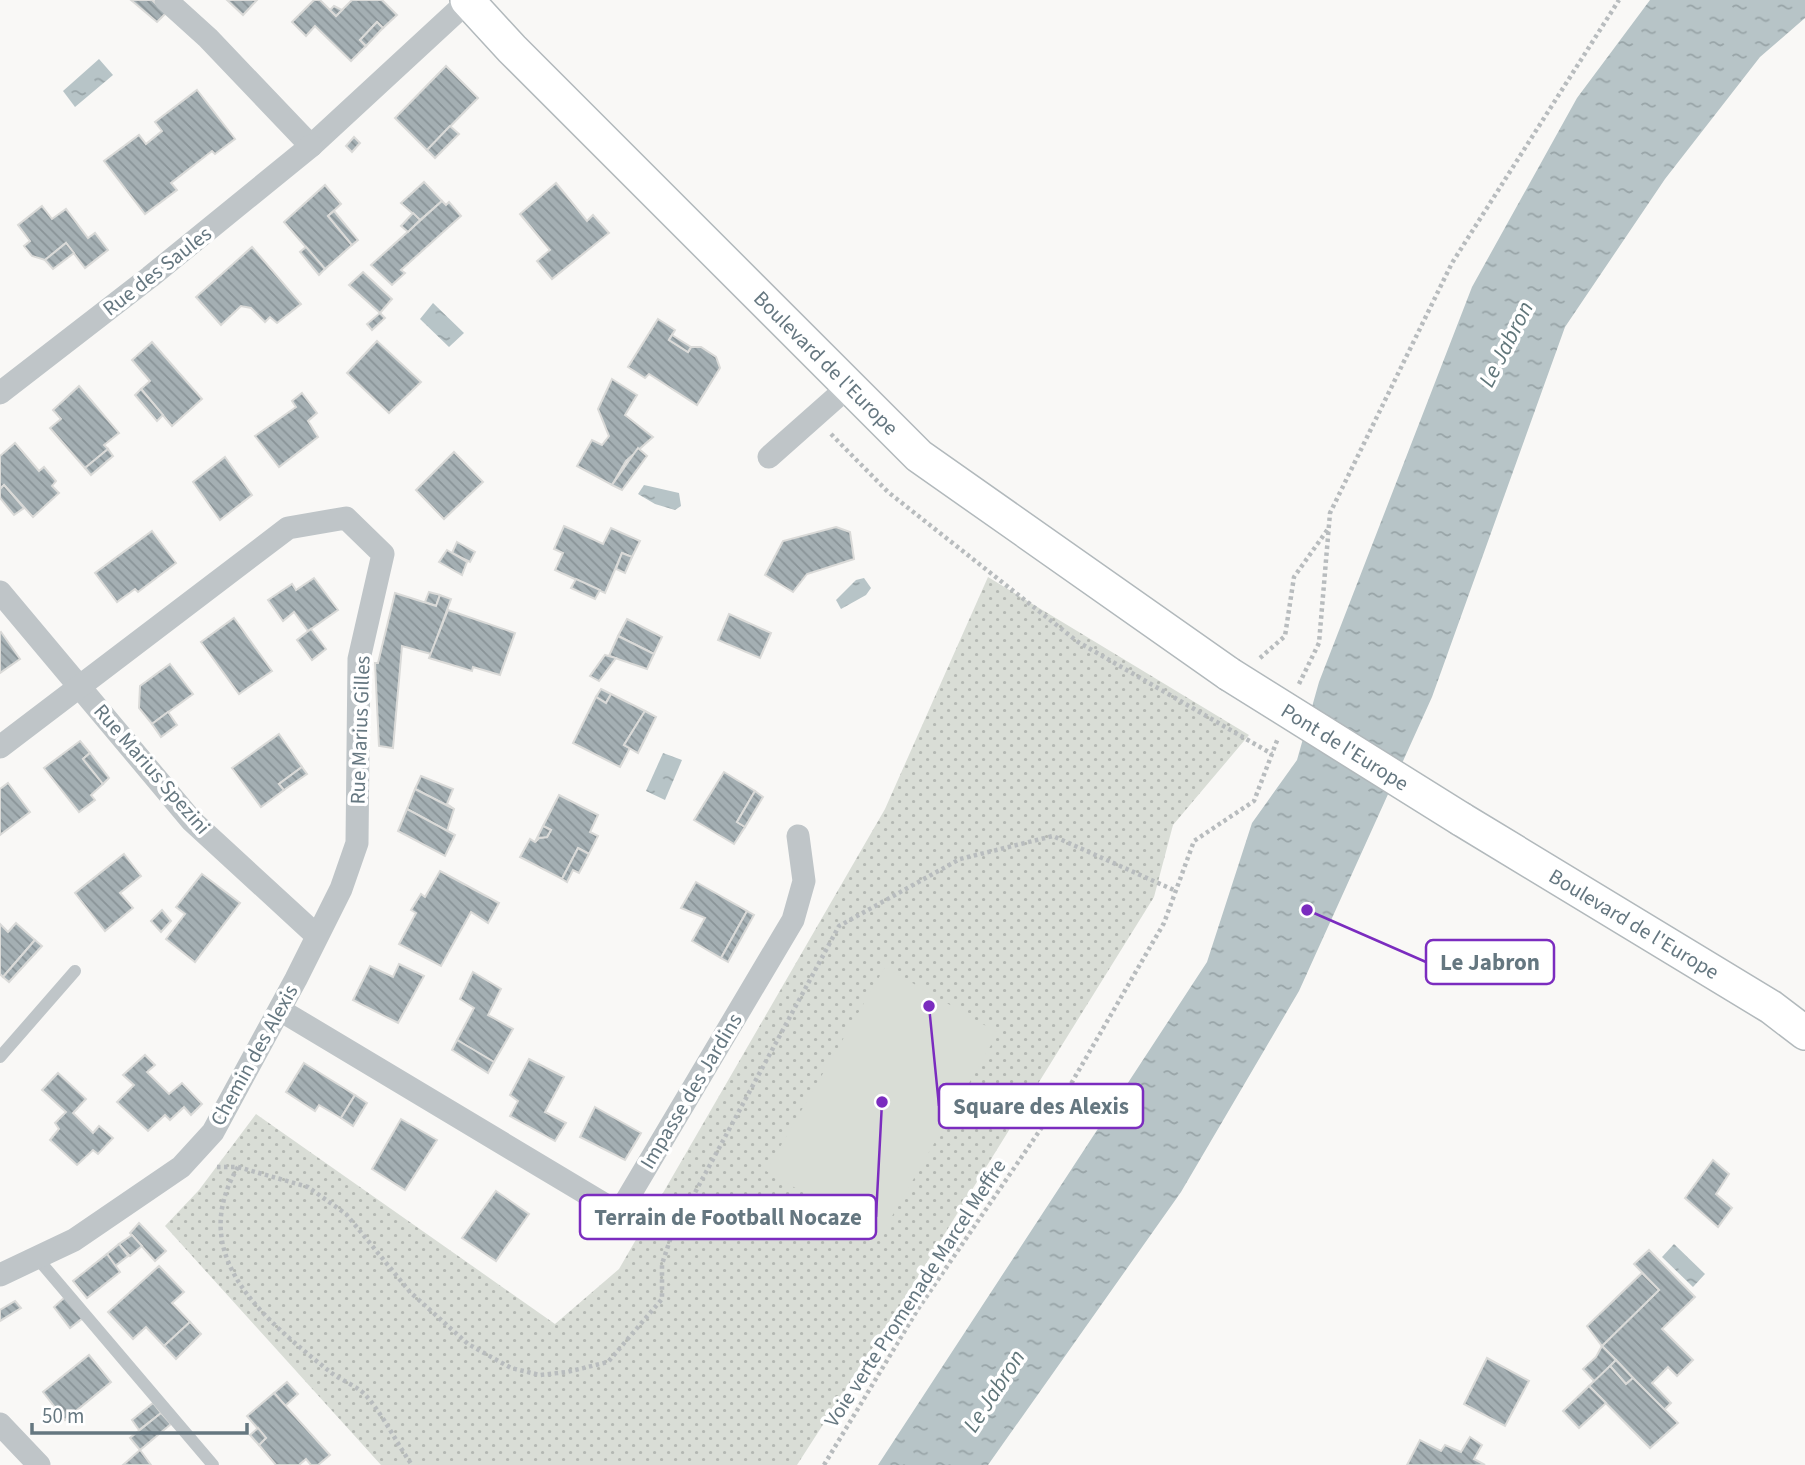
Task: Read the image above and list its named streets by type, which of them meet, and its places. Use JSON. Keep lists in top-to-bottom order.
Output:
{
  "streets": {
    "main road": ["Boulevard de l'Europe", "Pont de l'Europe"],
    "street": [
      "Rue des Saules",
      "Rue Marius Gilles",
      "Rue Marius Spezini",
      "Chemin des Alexis",
      "Impasse des Jardins"
    ],
    "path": ["Voie verte Promenade Marcel Meffre"]
  },
  "crossings": [
    ["Rue des Saules", "Boulevard de l'Europe"],
    ["Boulevard de l'Europe", "Pont de l'Europe"],
    ["Rue Marius Gilles", "Rue Marius Spezini"],
    ["Rue Marius Gilles", "Chemin des Alexis"],
    ["Rue Marius Spezini", "Chemin des Alexis"],
    ["Chemin des Alexis", "Impasse des Jardins"]
  ],
  "water": ["Le Jabron"],
  "places": ["Le Jabron", "Square des Alexis", "Terrain de Football Nocaze"],
  "scale_bar": "50 m"
}
